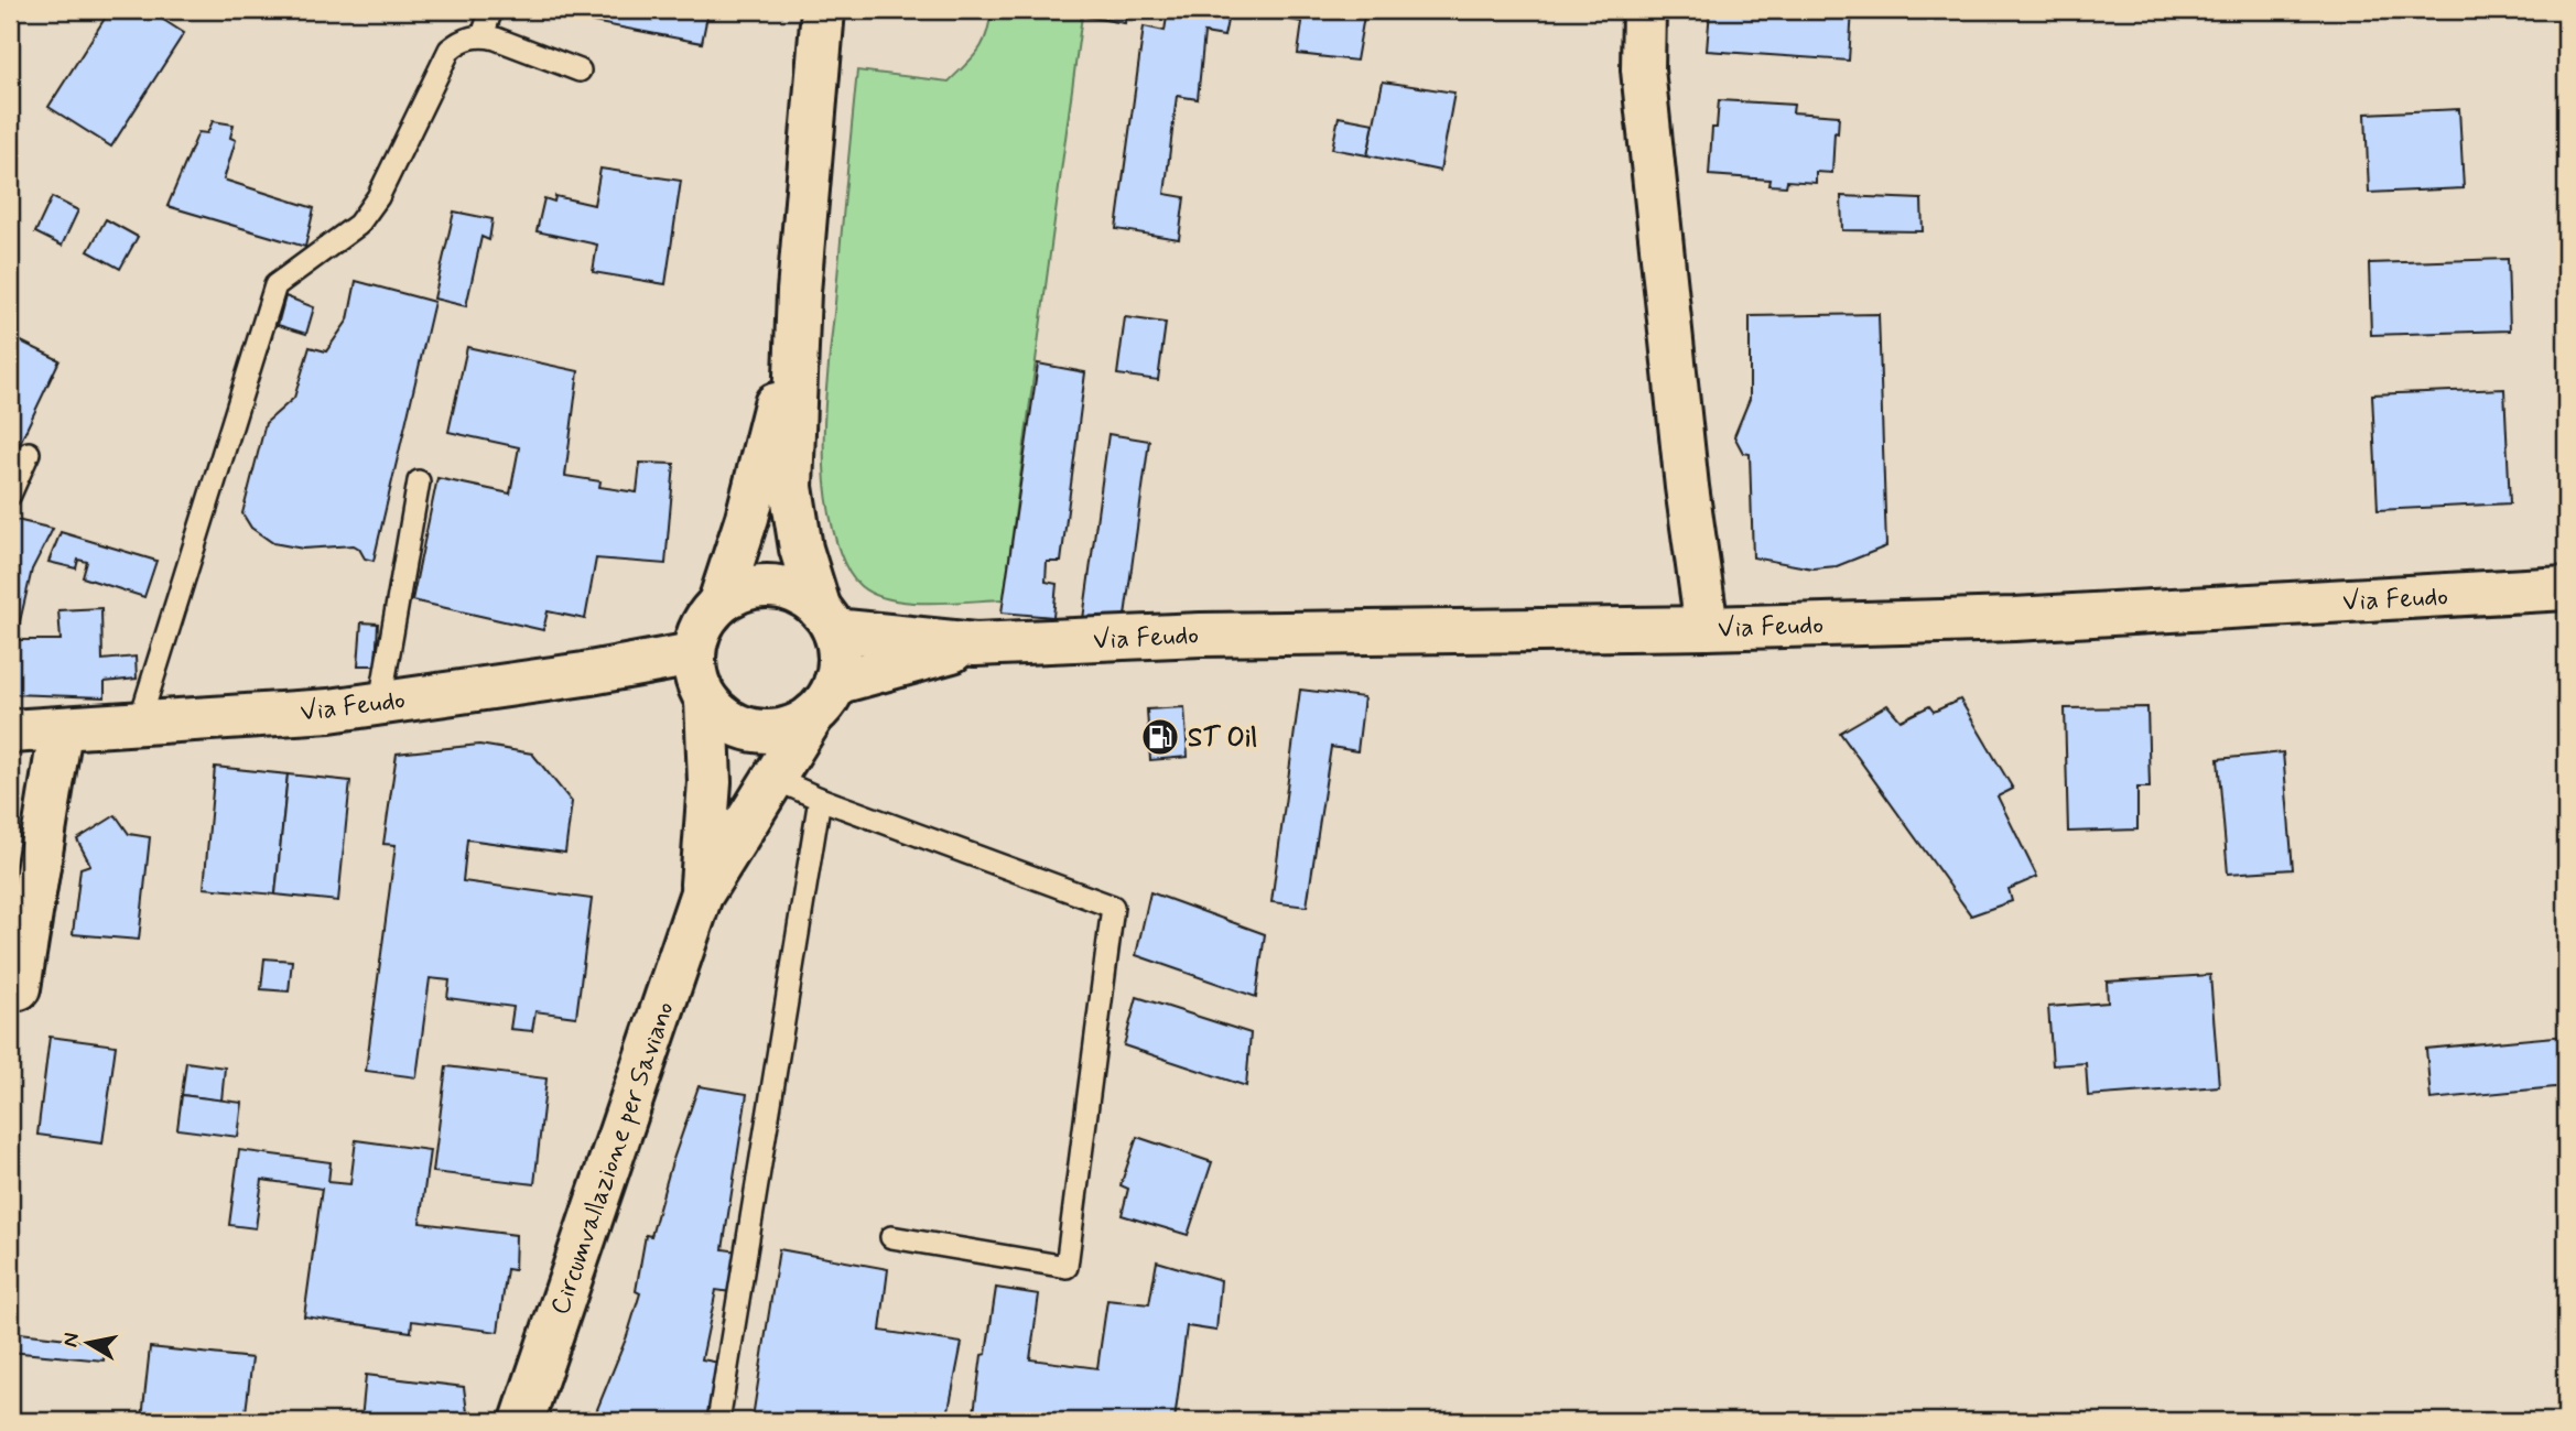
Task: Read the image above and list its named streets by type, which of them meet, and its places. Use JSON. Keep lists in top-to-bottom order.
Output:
{
  "streets": {
    "street": ["Via Feudo", "Circumvallazione per Saviano"]
  },
  "crossings": [
    ["Via Feudo", "Circumvallazione per Saviano"]
  ],
  "places": {
    "fuel station": ["ST Oil"]
  },
  "north": "left"
}
